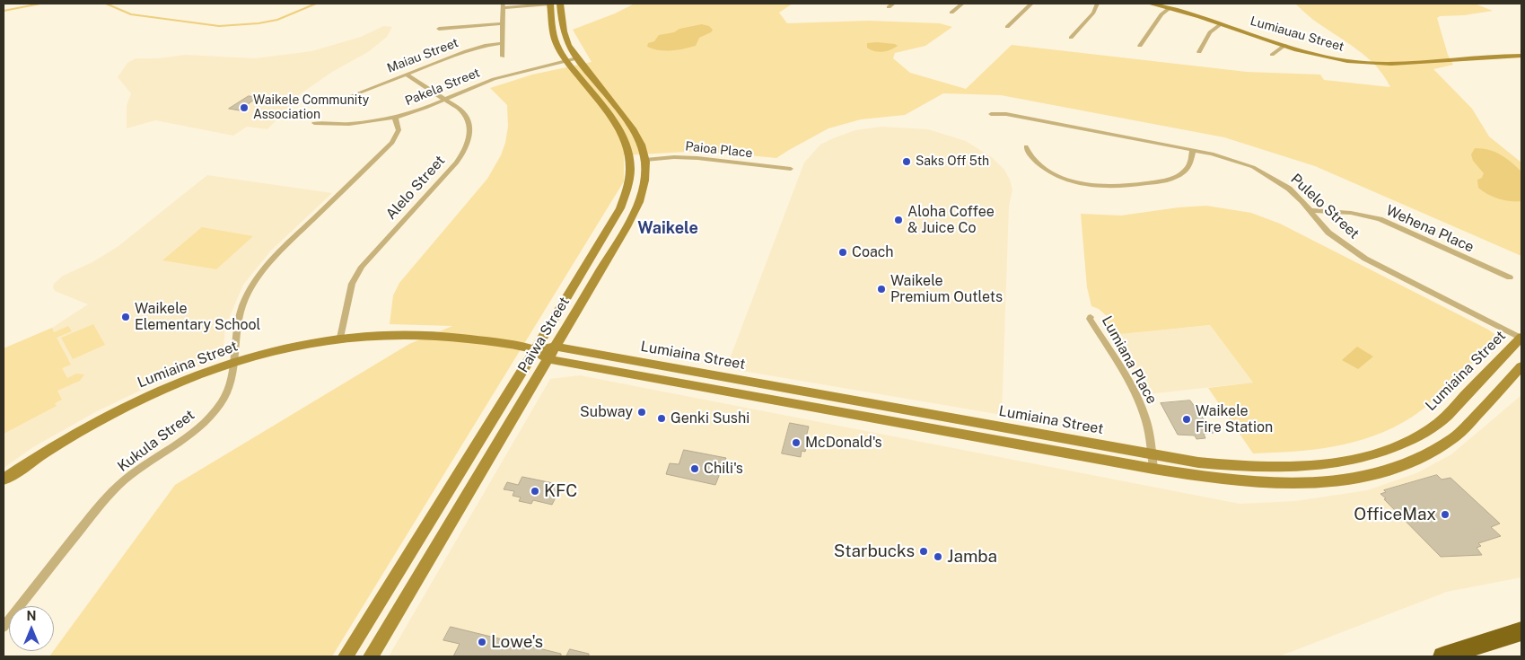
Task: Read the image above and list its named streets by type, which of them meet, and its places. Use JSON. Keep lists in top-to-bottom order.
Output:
{
  "streets": {
    "street": [
      "Lumiauau Street",
      "Maiau Street",
      "Pakela Street",
      "Paioa Place",
      "Alelo Street",
      "Pulelo Street",
      "Wehena Place",
      "Paiwa Street",
      "Lumiaina Street",
      "Lumiana Place",
      "Kukula Street"
    ]
  },
  "crossings": [
    ["Maiau Street", "Alelo Street"],
    ["Pakela Street", "Alelo Street"],
    ["Pakela Street", "Paiwa Street"],
    ["Pakela Street", "Kukula Street"],
    ["Paioa Place", "Paiwa Street"],
    ["Alelo Street", "Lumiaina Street"],
    ["Pulelo Street", "Wehena Place"],
    ["Pulelo Street", "Lumiaina Street"],
    ["Paiwa Street", "Lumiaina Street"],
    ["Lumiaina Street", "Lumiana Place"],
    ["Lumiaina Street", "Kukula Street"]
  ],
  "districts": ["Waikele"],
  "places": [
    "Waikele Community Association",
    "Saks Off 5th",
    "Aloha Coffee & Juice Co",
    "Coach",
    "Waikele Premium Outlets",
    "Waikele Elementary School",
    "Subway",
    "Genki Sushi",
    "Waikele Fire Station",
    "McDonald's",
    "Chili's",
    "KFC",
    "OfficeMax",
    "Starbucks",
    "Jamba",
    "Lowe's"
  ],
  "north": "top"
}
